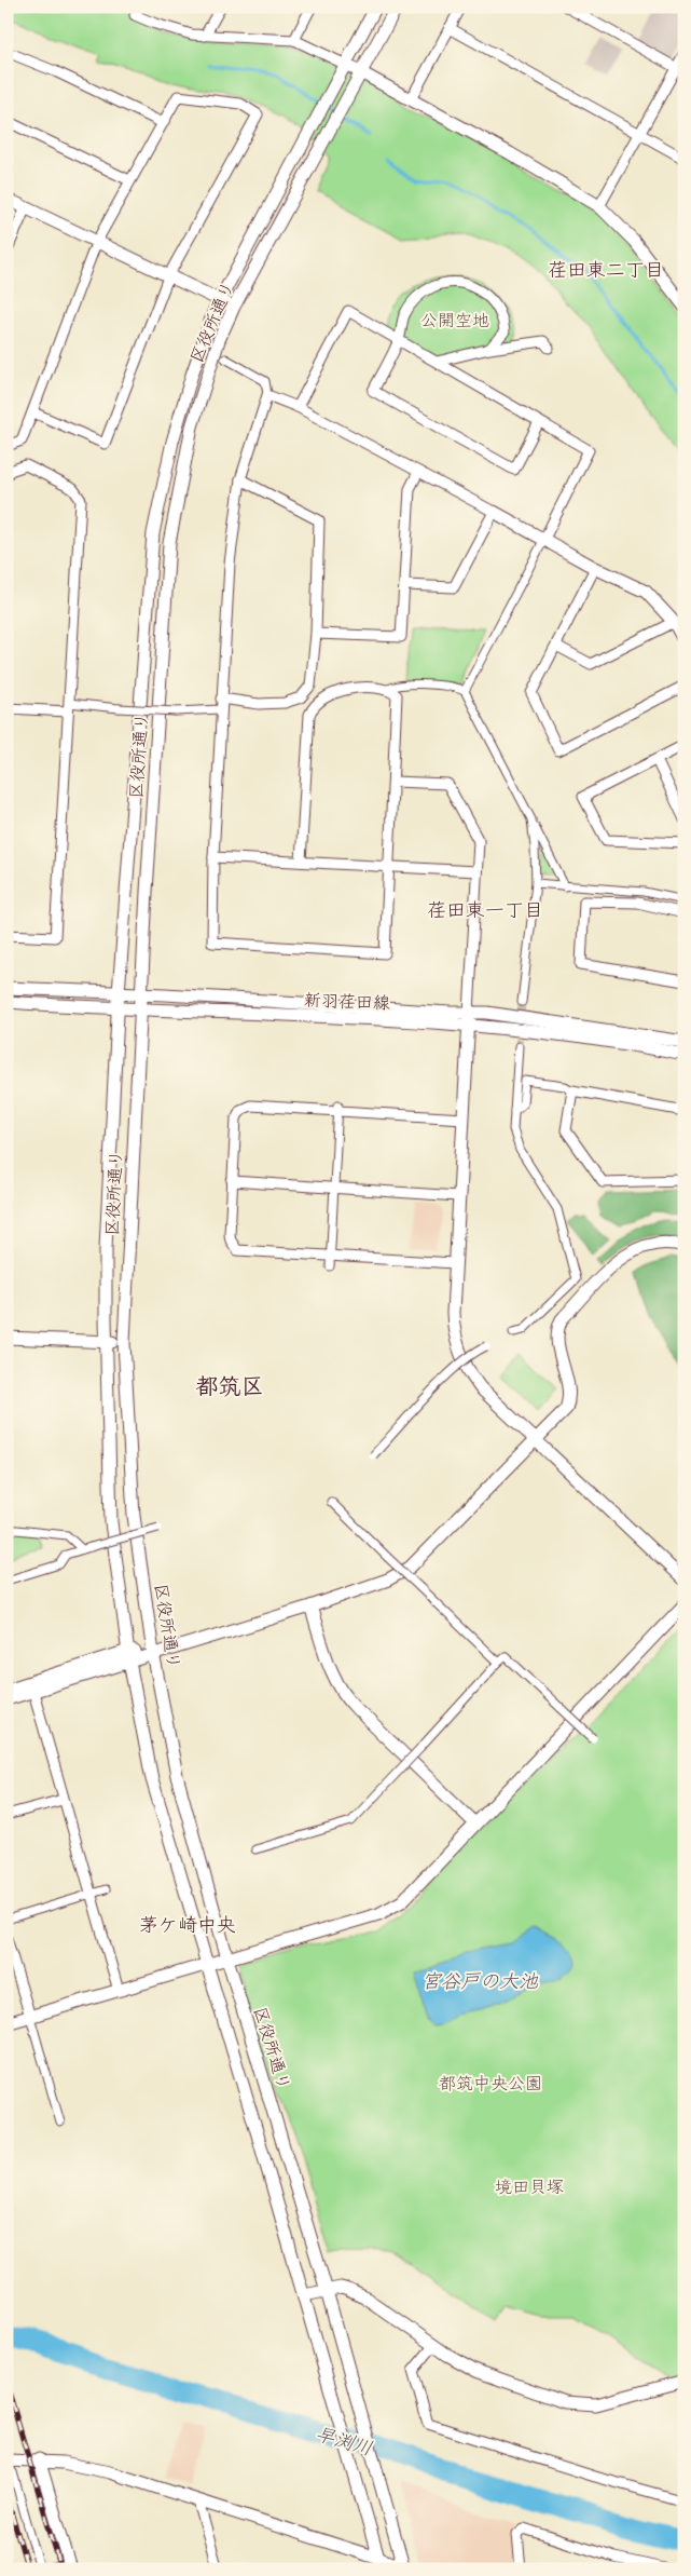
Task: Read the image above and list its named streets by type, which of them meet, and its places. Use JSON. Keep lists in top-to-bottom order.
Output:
{
  "streets": {
    "street": ["区役所通り", "新羽荏田線"]
  },
  "crossings": [
    ["区役所通り", "新羽荏田線"]
  ],
  "districts": [
    "荏田東二丁目",
    "荏田東一丁目",
    "都筑区",
    "茅ケ崎中央"
  ],
  "water": ["宮谷戸の大池", "早渕川"],
  "parks": ["公開空地", "都筑中央公園", "境田貝塚"]
}
